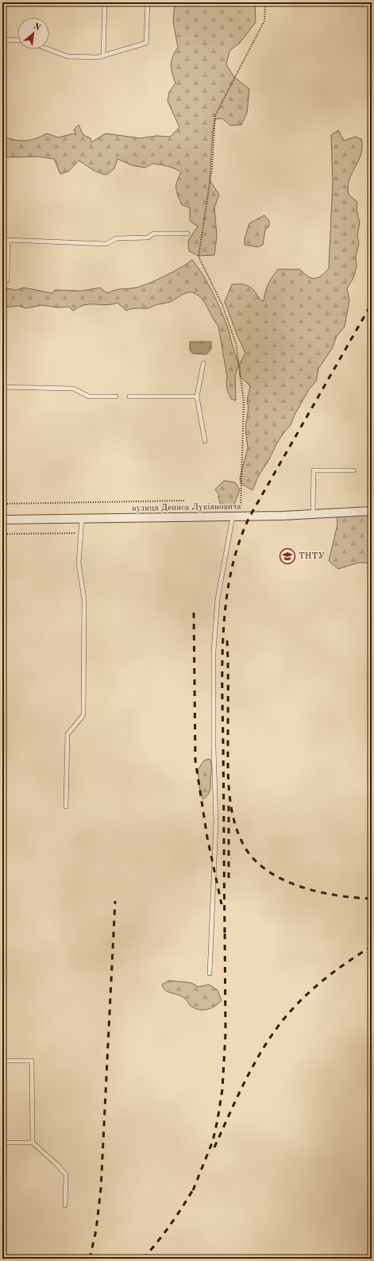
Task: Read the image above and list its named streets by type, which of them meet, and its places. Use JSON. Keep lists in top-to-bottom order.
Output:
{
  "streets": {
    "street": ["вулиця Дениса Лукіяновича"]
  },
  "places": {
    "school or university": ["ТНТУ"]
  },
  "north": "top right"
}
